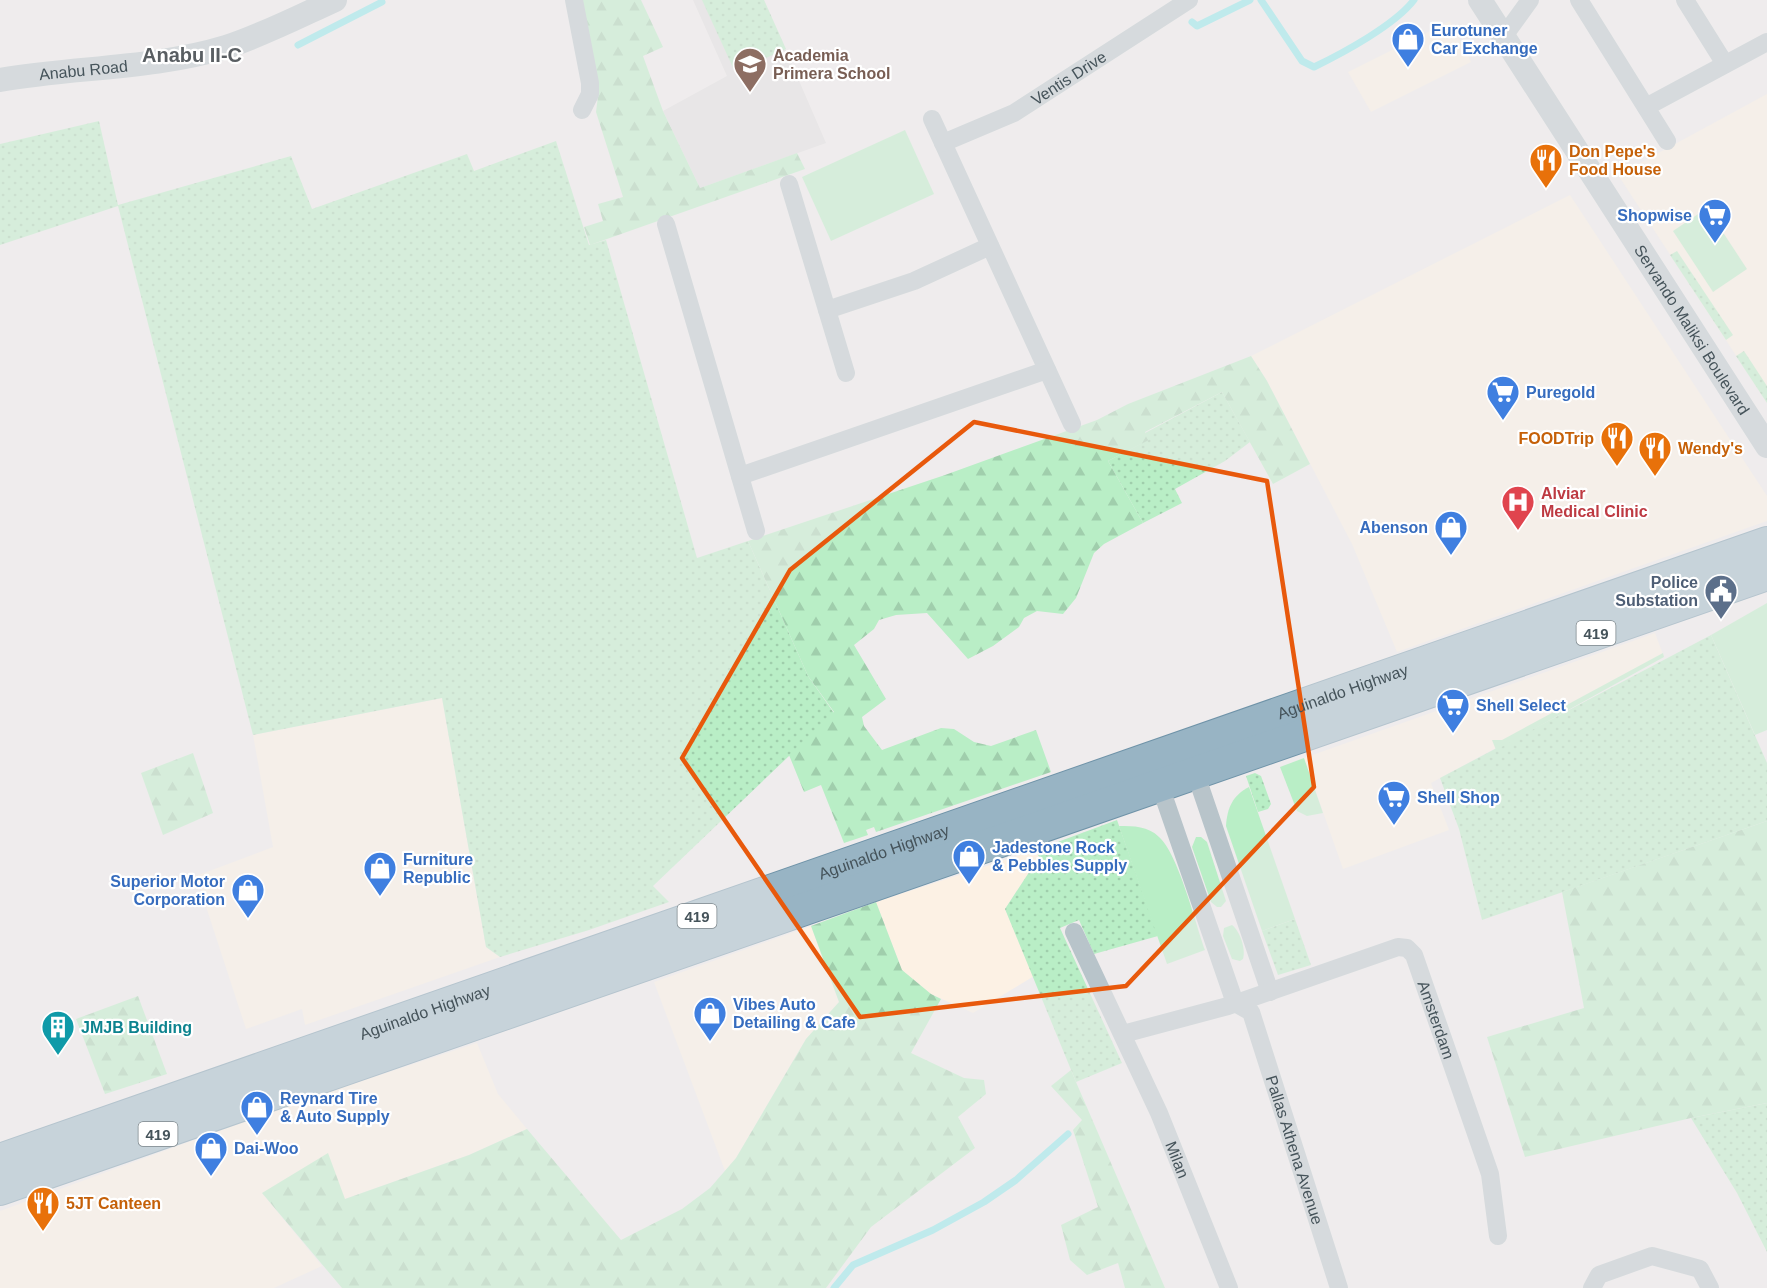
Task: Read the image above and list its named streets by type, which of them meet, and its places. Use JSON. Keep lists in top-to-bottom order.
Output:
{
  "streets": {
    "highway": ["419", "Aguinaldo Highway"],
    "street": [
      "Anabu Road",
      "Ventis Drive",
      "Servando Maliksi Boulevard",
      "Amsterdam",
      "Pallas Athena Avenue",
      "Milan"
    ]
  },
  "districts": ["Anabu II-C"],
  "places": {
    "shop": [
      "Eurotuner Car Exchange",
      "Abenson",
      "Jadestone Rock & Pebbles Supply",
      "Furniture Republic",
      "Superior Motor Corporation",
      "Vibes Auto Detailing & Cafe",
      "Reynard Tire & Auto Supply",
      "Dai-Woo"
    ],
    "school or university": ["Academia Primera School"],
    "restaurant": [
      "Don Pepe's Food House",
      "FOODTrip",
      "Wendy's",
      "5JT Canteen"
    ],
    "supermarket": [
      "Shopwise",
      "Puregold",
      "Shell Select",
      "Shell Shop"
    ],
    "hospital": ["Alviar Medical Clinic"],
    "public building": ["Police Substation"],
    "building": ["JMJB Building"]
  }
}
